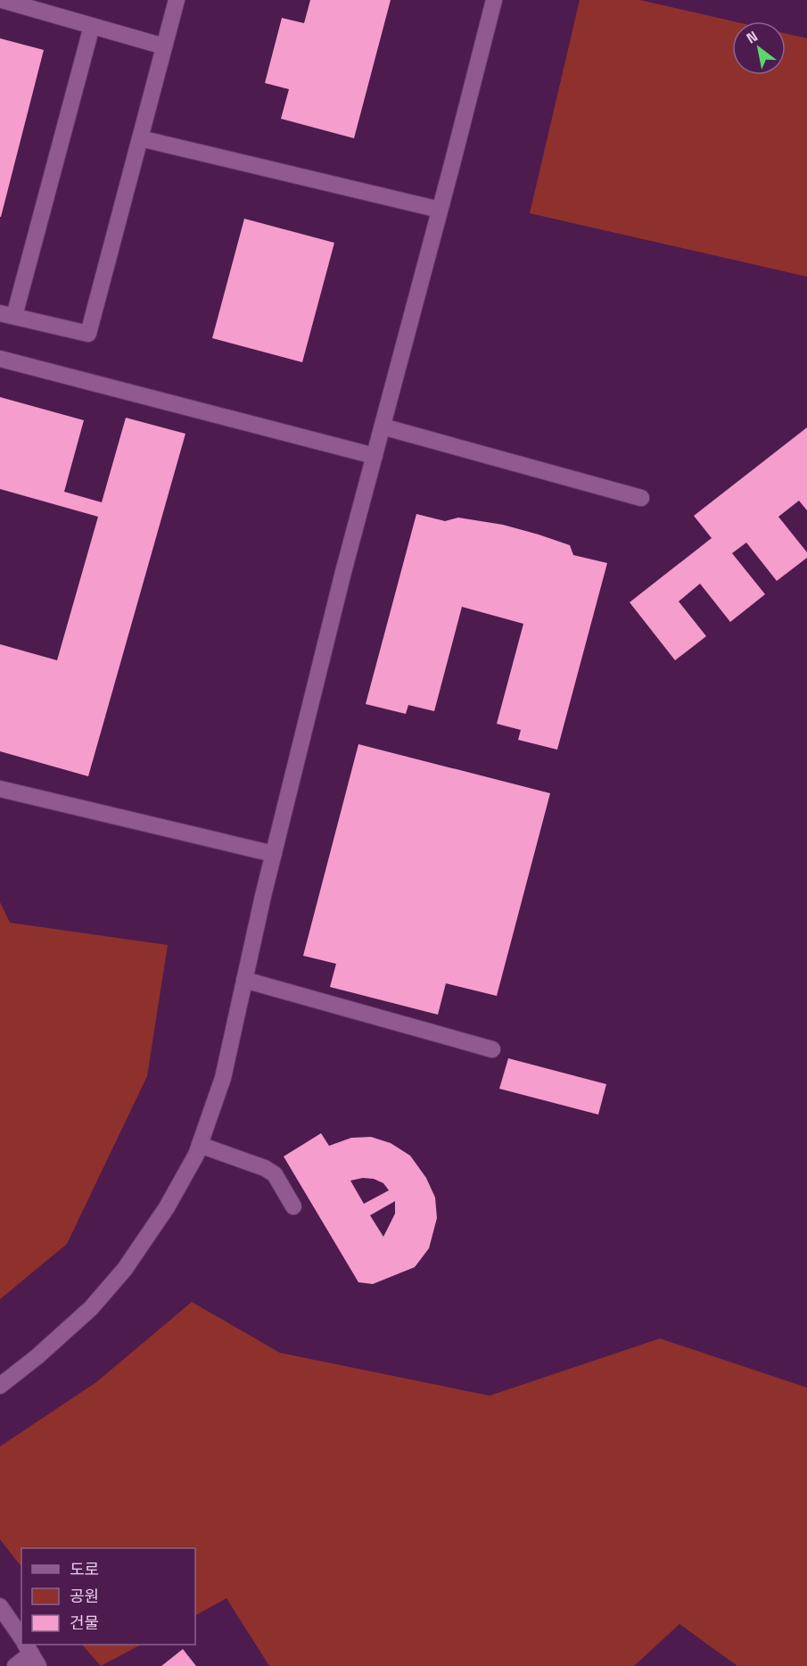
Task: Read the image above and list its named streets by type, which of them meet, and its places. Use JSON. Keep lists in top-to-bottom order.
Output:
{
  "legend": ["도로", "공원", "건물"],
  "north": "top left"
}
